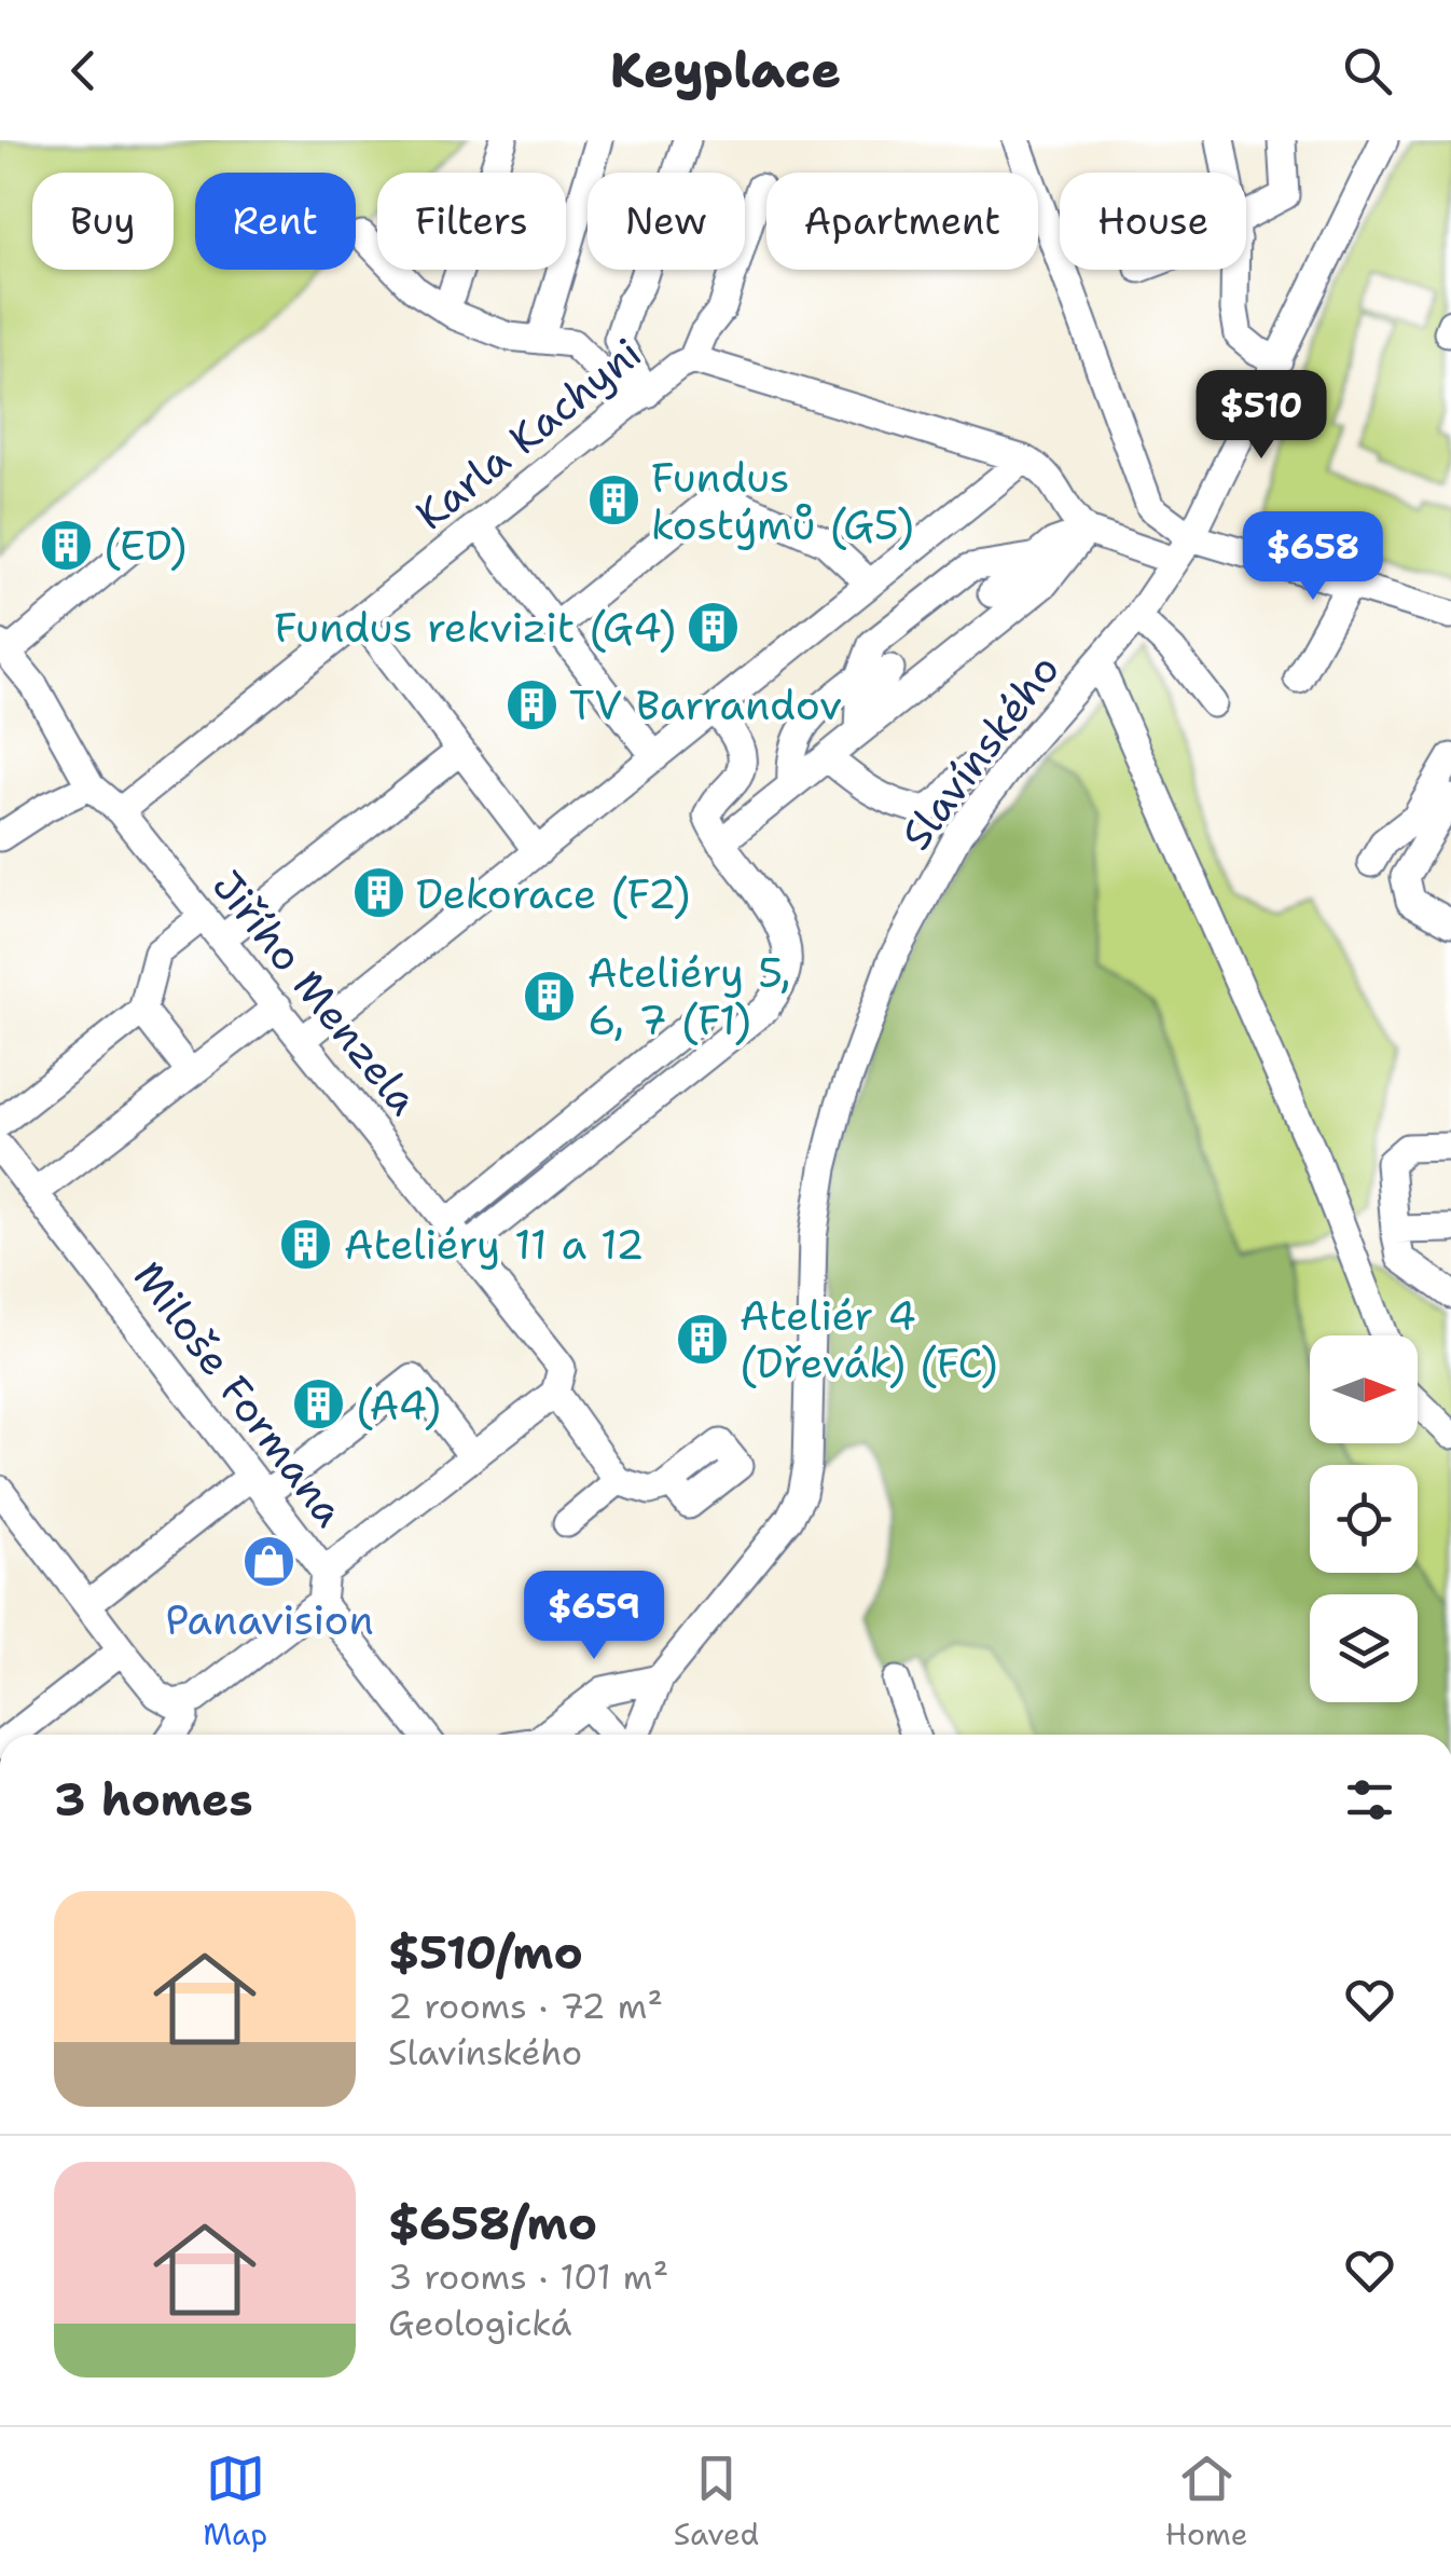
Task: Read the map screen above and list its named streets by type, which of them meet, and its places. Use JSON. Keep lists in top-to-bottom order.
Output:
{
  "streets": {
    "street": [
      "Karla Kachyni",
      "Slavínského",
      "Jiřího Menzela",
      "Miloše Formana"
    ]
  },
  "crossings": [
    ["Karla Kachyni", "Jiřího Menzela"]
  ],
  "places": {
    "building": [
      "Fundus kostýmů (G5)",
      "(ED)",
      "Fundus rekvizit (G4)",
      "TV Barrandov",
      "Dekorace (F2)",
      "Ateliéry 5, 6, 7 (F1)",
      "Ateliéry 11 a 12",
      "Ateliér 4 (Dřevák) (FC)",
      "(A4)"
    ],
    "shop": ["Panavision"]
  },
  "north": "right",
  "page": {
    "header": "Keyplace",
    "chip": [
      "Buy",
      "Rent",
      "Filters",
      "New",
      "Apartment",
      "House"
    ],
    "price": ["$510", "$658", "$659"],
    "heading": "3 homes",
    "list": [
      {
        "name": "$510/mo",
        "note": "2 rooms · 72 m² · Slavínského"
      },
      {
        "name": "$658/mo",
        "note": "3 rooms · 101 m² · Geologická"
      }
    ],
    "tabs": ["Map", "Saved", "Home"]
  }
}
